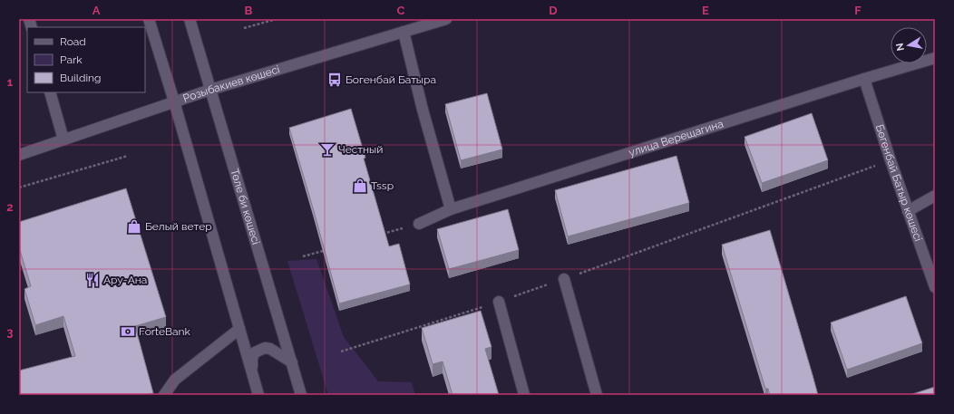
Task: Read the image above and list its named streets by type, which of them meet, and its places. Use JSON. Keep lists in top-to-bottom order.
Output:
{
  "streets": {
    "main road": [
      "Розыбакиев көшесі",
      "улица Верещагина",
      "Бөгенбай Батыр көшесі",
      "Төле би көшесі"
    ]
  },
  "crossings": [
    ["Розыбакиев көшесі", "Төле би көшесі"],
    ["улица Верещагина", "Бөгенбай Батыр көшесі"]
  ],
  "places": {
    "bus stop": ["Богенбай Батыра"],
    "bar": ["Честный"],
    "shop": ["Tssp", "Белый ветер"],
    "restaurant": ["Ару-Ана"],
    "bank": ["ForteBank"]
  },
  "legend": ["Road", "Park", "Building"],
  "north": "left",
  "grid": {
    "columns": [
      "A",
      "B",
      "C",
      "D",
      "E",
      "F"
    ],
    "rows": ["1", "2", "3"]
  }
}
